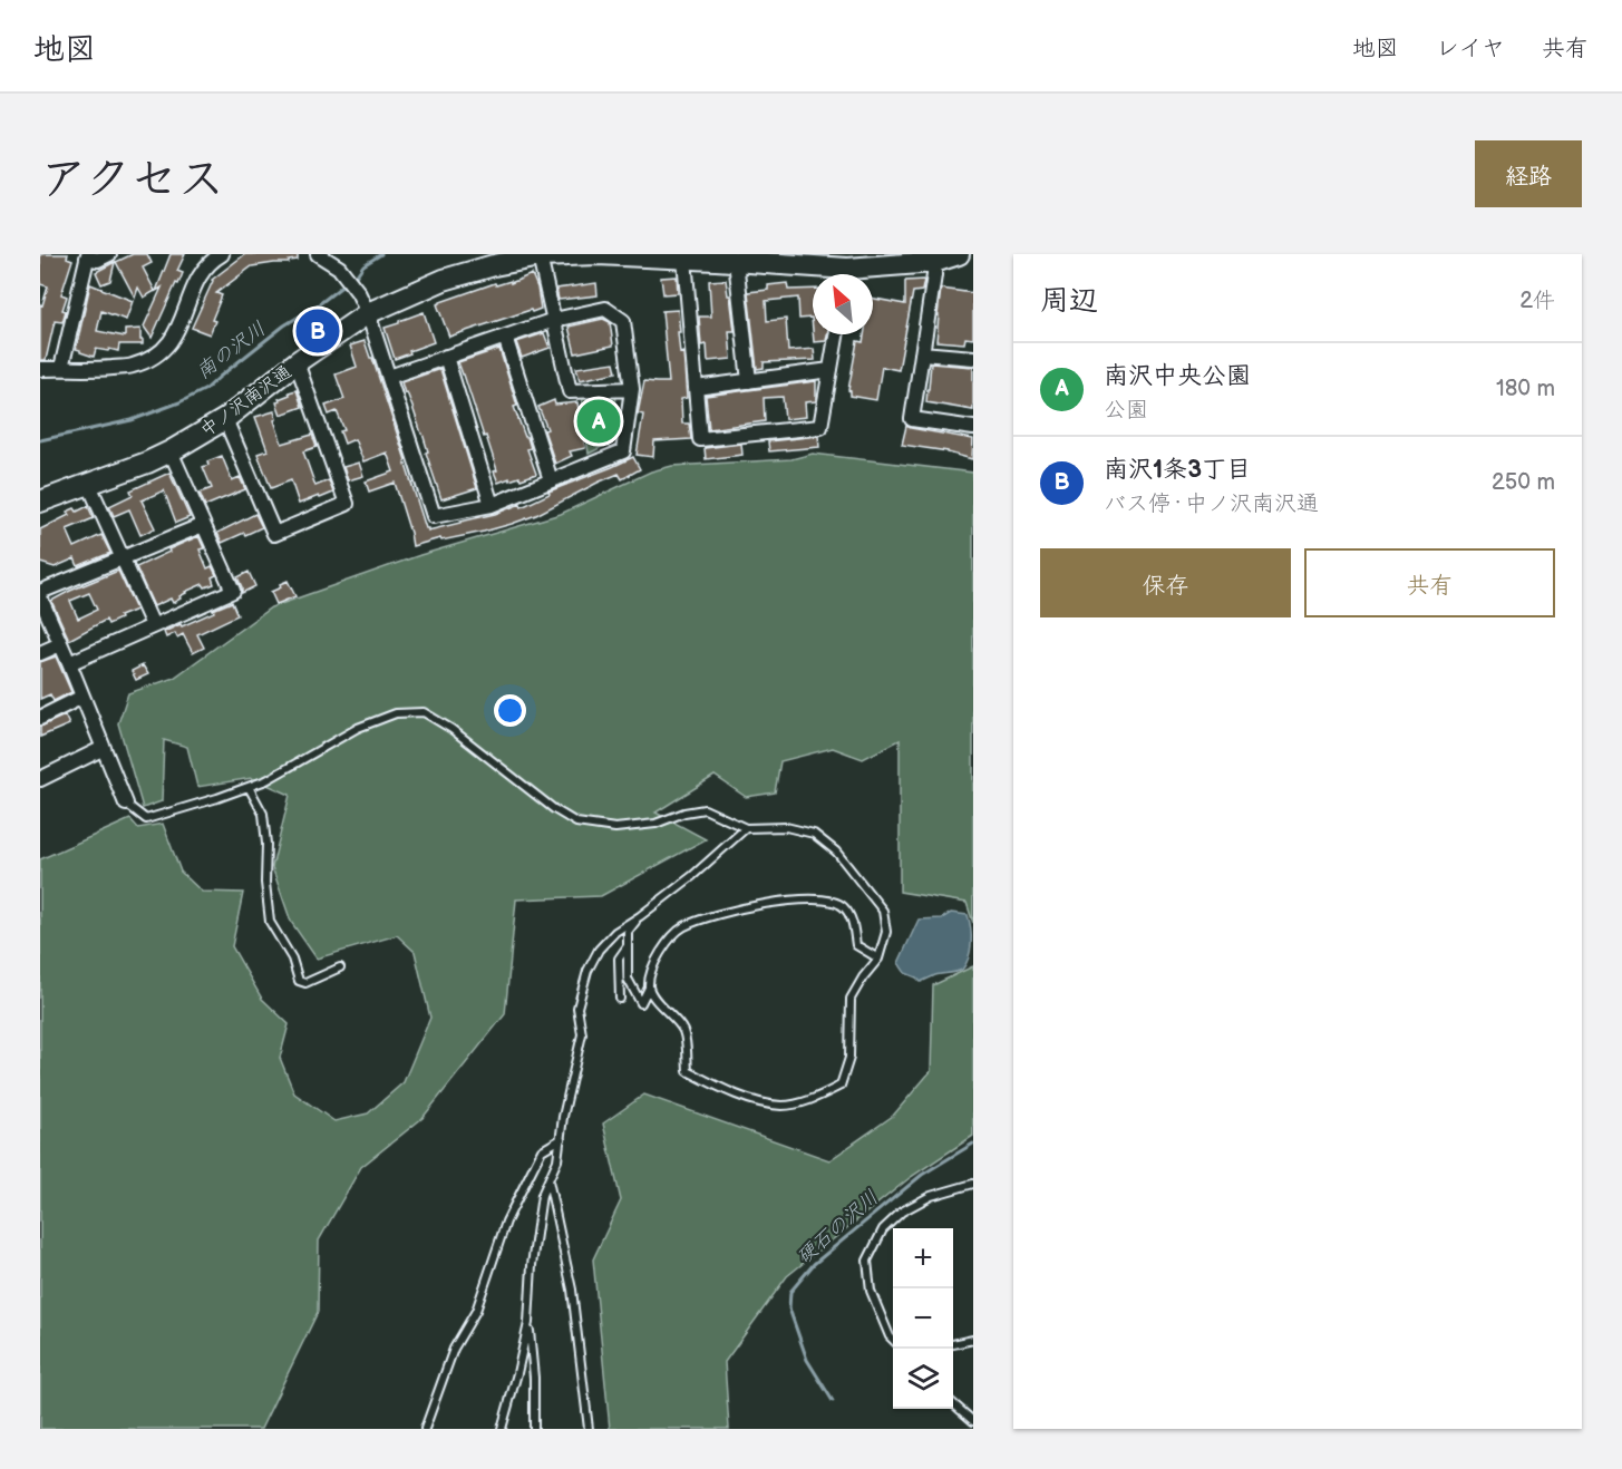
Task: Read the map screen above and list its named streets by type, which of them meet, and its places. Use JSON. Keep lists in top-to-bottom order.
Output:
{
  "streets": {
    "street": ["中ノ沢南沢通"]
  },
  "water": ["南の沢川", "硬石の沢川"],
  "north": "top left",
  "page": {
    "header": "地図",
    "nav": ["地図", "レイヤ", "共有"],
    "title": "アクセス",
    "buttons": [
      "経路",
      ["保存", "共有"]
    ],
    "heading": ["周辺", "2件"],
    "pins": ["B", "A"],
    "list": [
      {
        "mark": "A",
        "name": "南沢中央公園",
        "note": "公園",
        "value": "180 m"
      },
      {
        "mark": "B",
        "name": "南沢1条3丁目",
        "note": "バス停 · 中ノ沢南沢通",
        "value": "250 m"
      }
    ],
    "map_buttons": ["+", "−"]
  }
}
